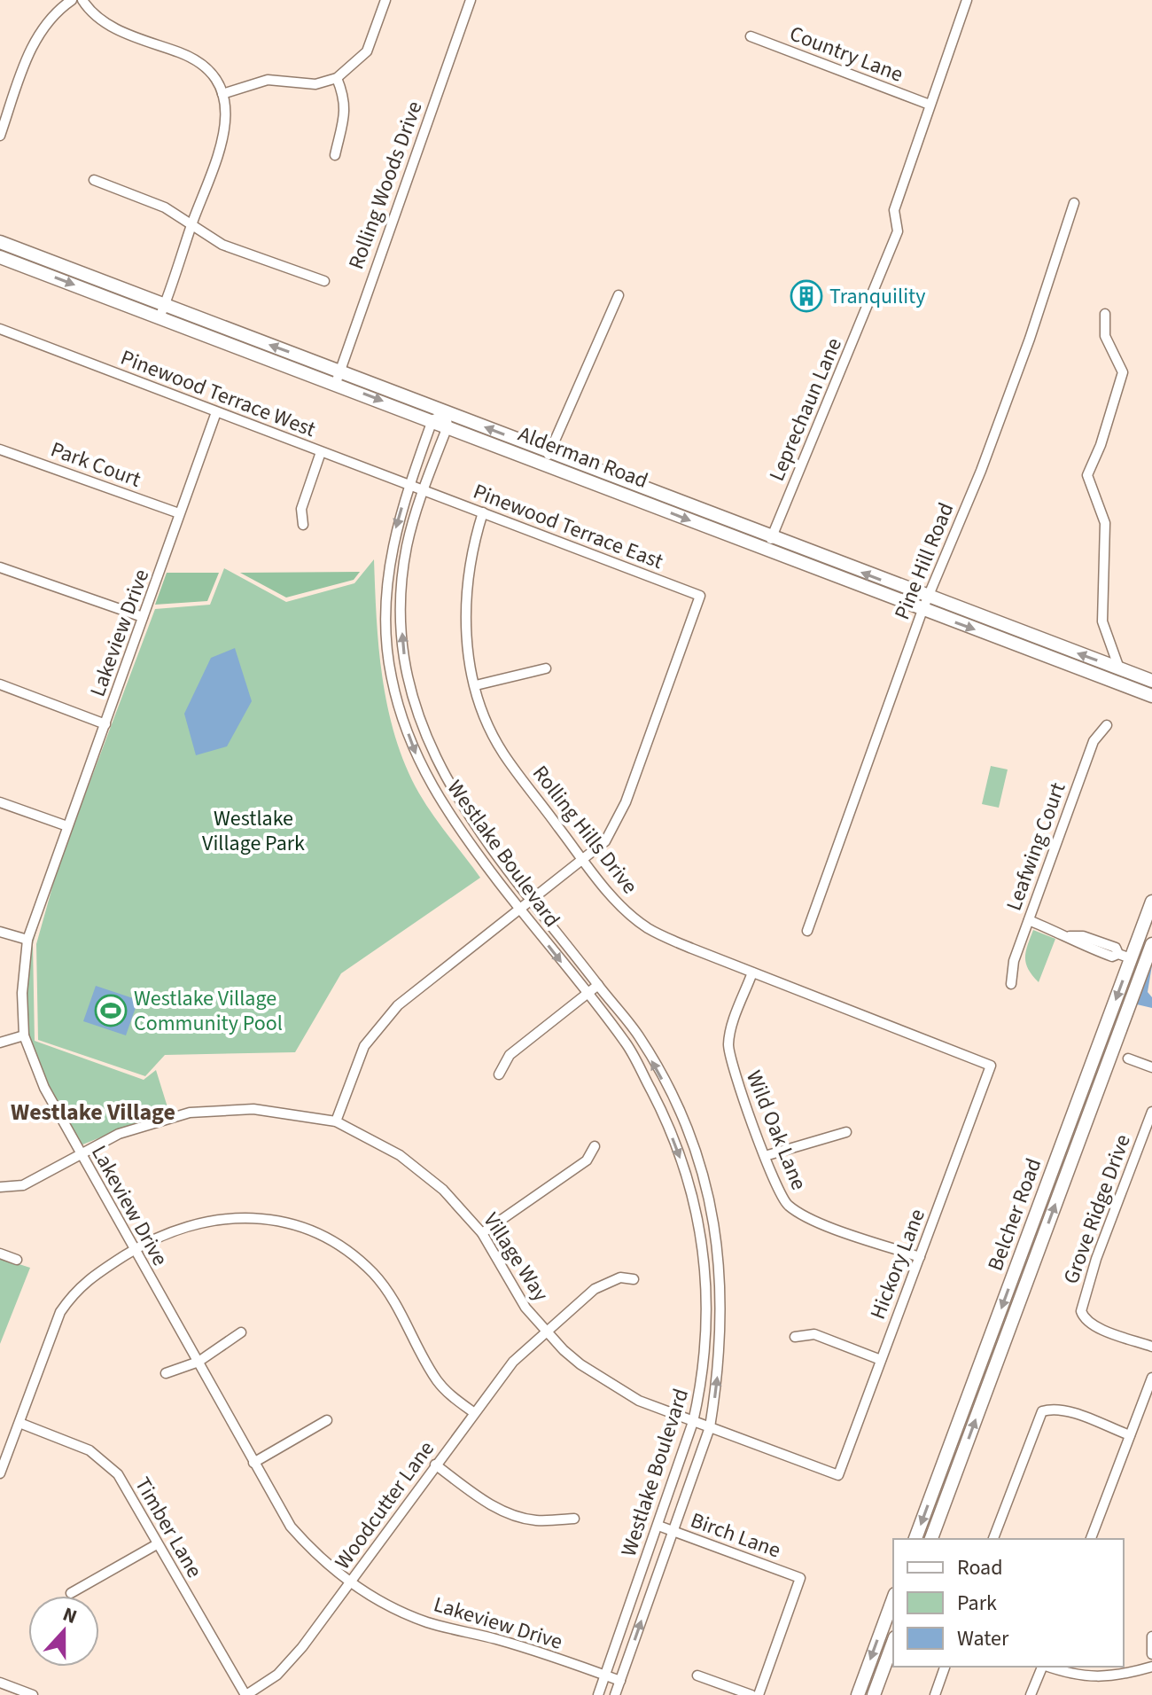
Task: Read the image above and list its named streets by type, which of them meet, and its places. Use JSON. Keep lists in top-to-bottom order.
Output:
{
  "streets": {
    "main road": ["Alderman Road", "Belcher Road"],
    "street": [
      "Country Lane",
      "Rolling Woods Drive",
      "Pinewood Terrace West",
      "Leprechaun Lane",
      "Park Court",
      "Pinewood Terrace East",
      "Pine Hill Road",
      "Lakeview Drive",
      "Rolling Hills Drive",
      "Leafwing Court",
      "Westlake Boulevard",
      "Wild Oak Lane",
      "Grove Ridge Drive",
      "Village Way",
      "Hickory Lane",
      "Woodcutter Lane",
      "Timber Lane",
      "Birch Lane"
    ]
  },
  "crossings": [
    ["Country Lane", "Leprechaun Lane"],
    ["Rolling Woods Drive", "Alderman Road"],
    ["Pinewood Terrace West", "Pinewood Terrace East"],
    ["Pinewood Terrace West", "Lakeview Drive"],
    ["Pinewood Terrace West", "Westlake Boulevard"],
    ["Leprechaun Lane", "Alderman Road"],
    ["Alderman Road", "Pine Hill Road"],
    ["Alderman Road", "Westlake Boulevard"],
    ["Park Court", "Lakeview Drive"],
    ["Pinewood Terrace East", "Rolling Hills Drive"],
    ["Pinewood Terrace East", "Westlake Boulevard"],
    ["Lakeview Drive", "Westlake Boulevard"],
    ["Lakeview Drive", "Village Way"],
    ["Lakeview Drive", "Woodcutter Lane"],
    ["Rolling Hills Drive", "Wild Oak Lane"],
    ["Rolling Hills Drive", "Hickory Lane"],
    ["Westlake Boulevard", "Village Way"],
    ["Westlake Boulevard", "Birch Lane"],
    ["Wild Oak Lane", "Hickory Lane"],
    ["Village Way", "Hickory Lane"],
    ["Village Way", "Woodcutter Lane"],
    ["Woodcutter Lane", "Timber Lane"]
  ],
  "districts": ["Westlake Village"],
  "parks": ["Westlake Village Park"],
  "places": {
    "building": ["Tranquility"],
    "sports": ["Westlake Village Community Pool"]
  },
  "legend": ["Road", "Park", "Water"],
  "north": "top"
}
